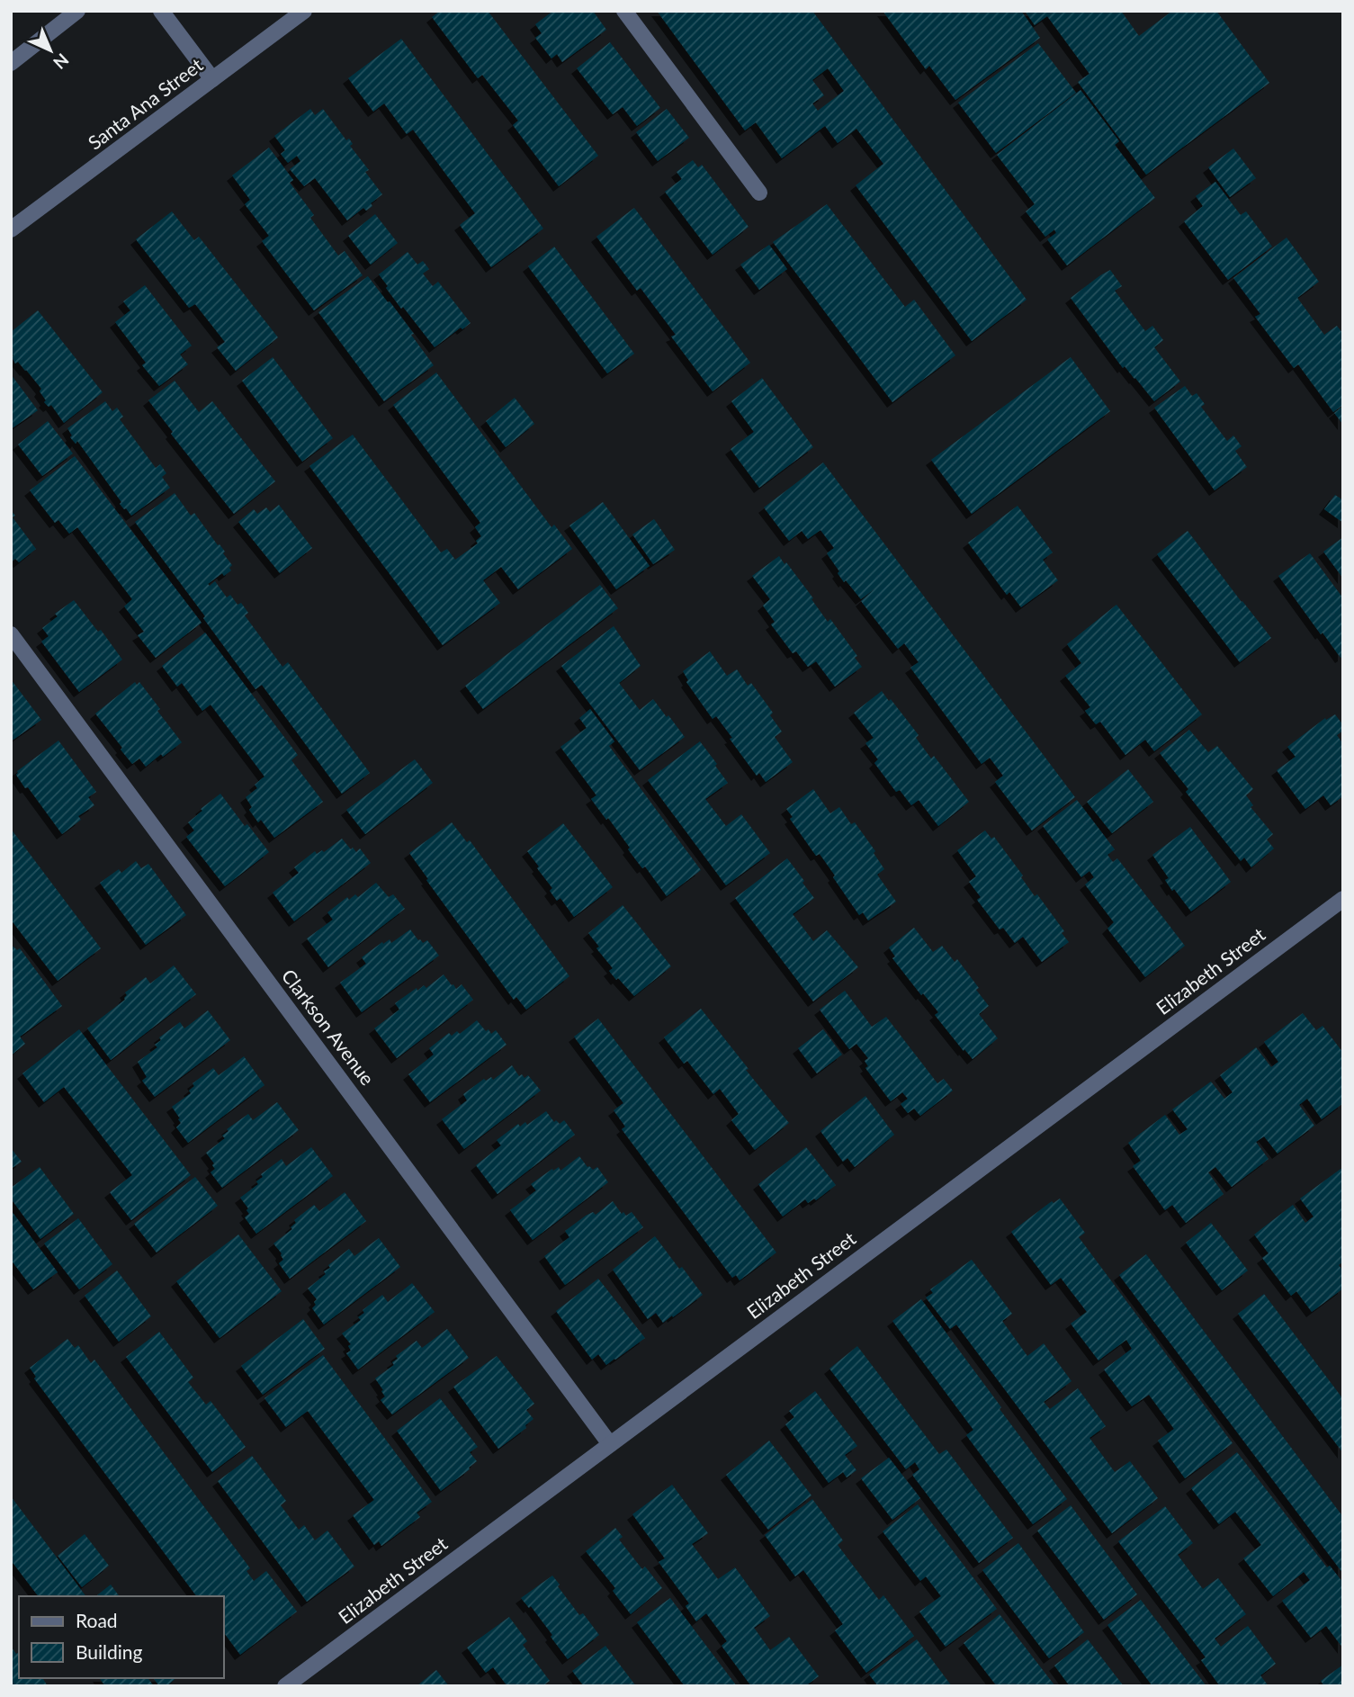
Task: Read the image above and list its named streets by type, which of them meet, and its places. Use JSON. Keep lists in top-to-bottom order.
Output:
{
  "streets": {
    "street": ["Santa Ana Street", "Elizabeth Street", "Clarkson Avenue"]
  },
  "crossings": [
    ["Elizabeth Street", "Clarkson Avenue"]
  ],
  "legend": ["Road", "Building"],
  "north": "bottom right"
}
